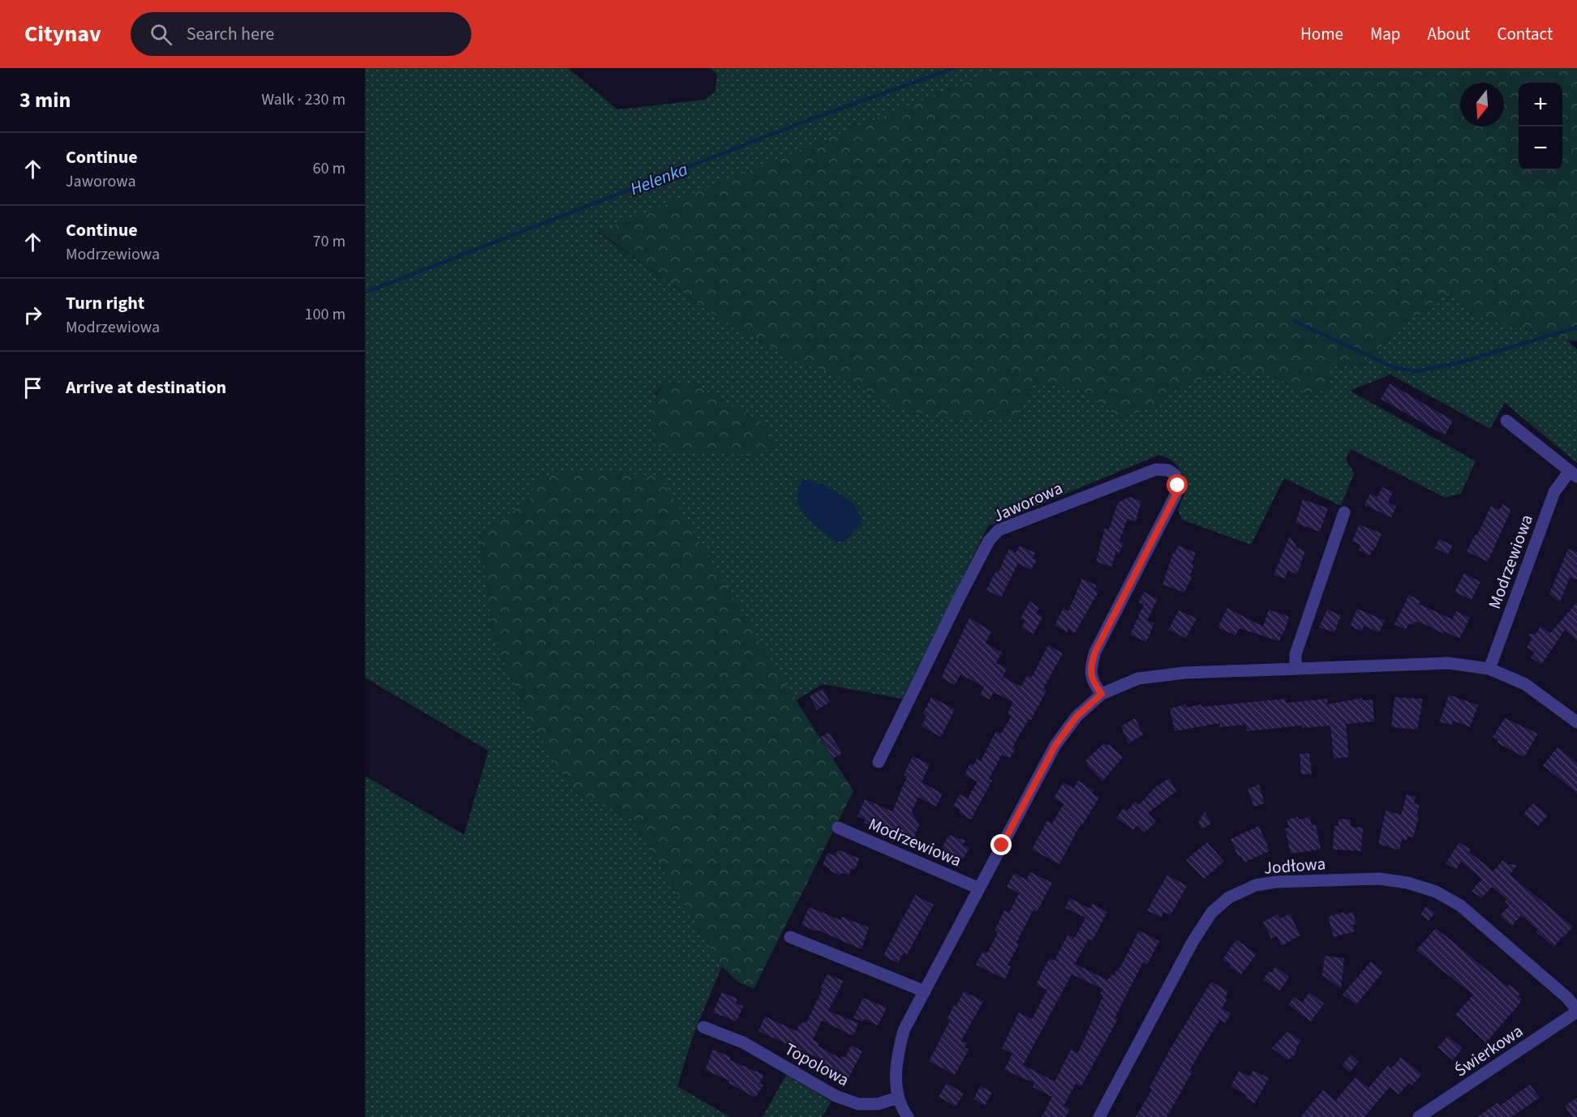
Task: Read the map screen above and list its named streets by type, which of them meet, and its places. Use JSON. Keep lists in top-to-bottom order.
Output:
{
  "streets": {
    "street": [
      "Jaworowa",
      "Modrzewiowa",
      "Jodłowa",
      "Świerkowa",
      "Topolowa"
    ]
  },
  "crossings": [
    ["Jodłowa", "Świerkowa"]
  ],
  "water": ["Helenka"],
  "north": "bottom",
  "page": {
    "header": "Citynav",
    "search": "Search here",
    "nav": [
      "Home",
      "Map",
      "About",
      "Contact"
    ],
    "heading": ["3 min", "Walk · 230 m"],
    "map_buttons": ["+", "−"],
    "list": [
      ["Continue", "Jaworowa", "60 m"],
      ["Continue", "Modrzewiowa", "70 m"],
      ["Turn right", "Modrzewiowa", "100 m"],
      "Arrive at destination"
    ]
  }
}
